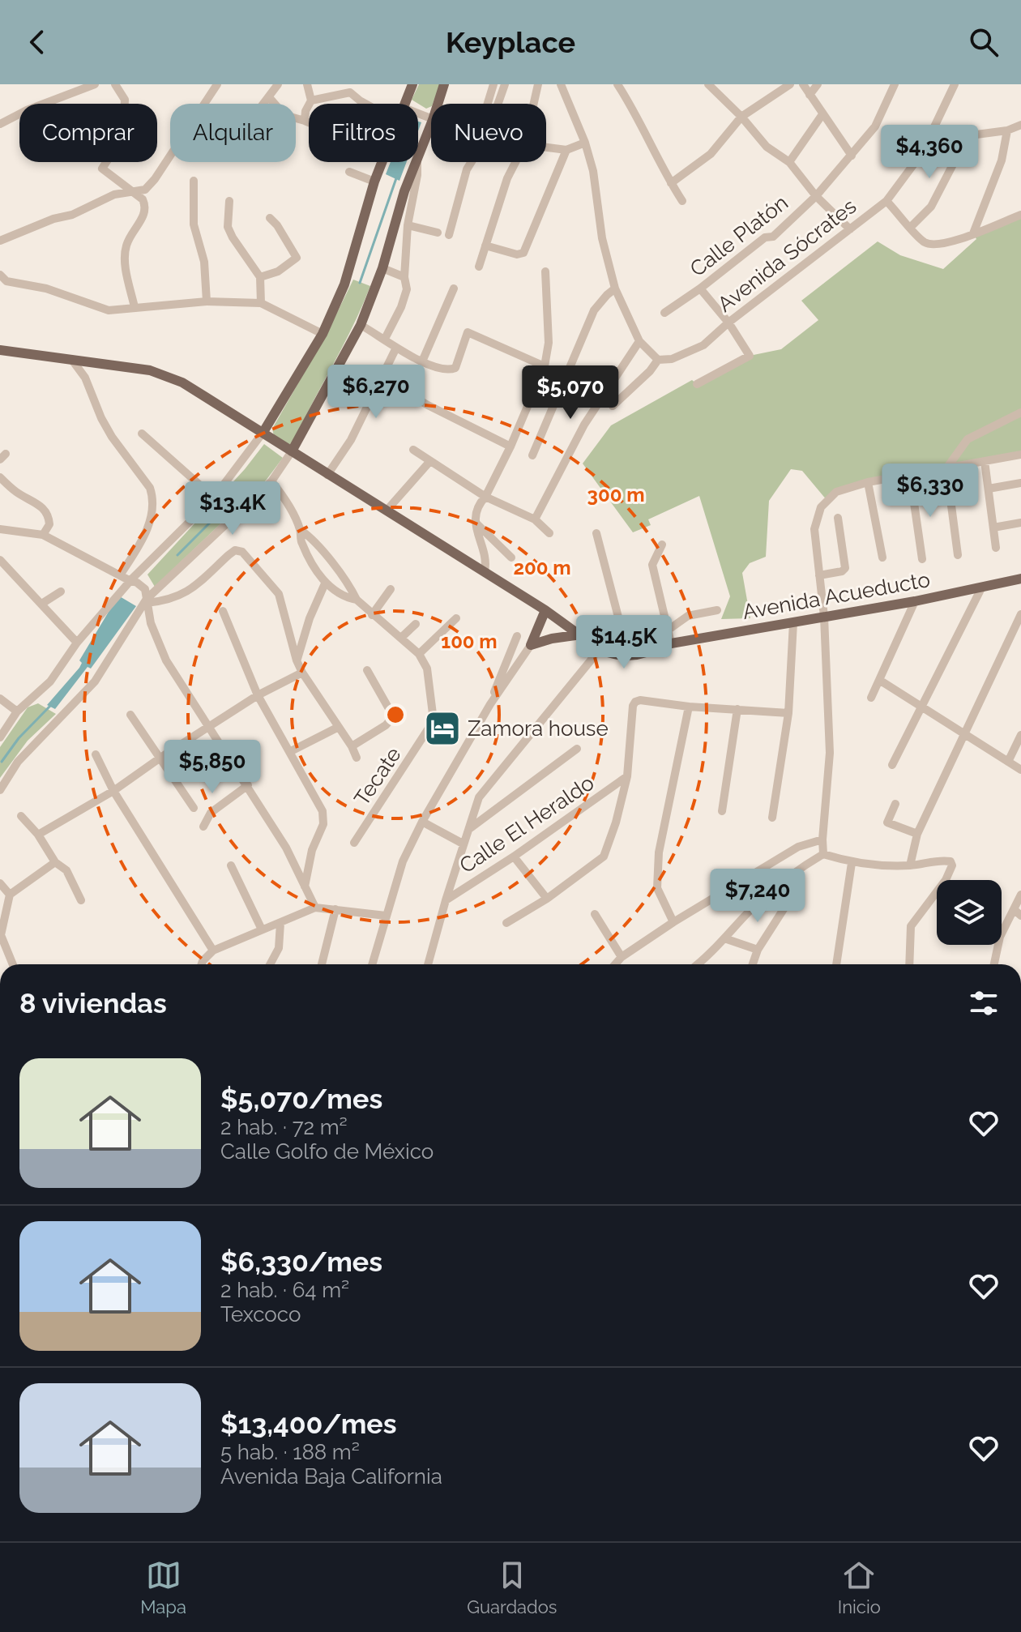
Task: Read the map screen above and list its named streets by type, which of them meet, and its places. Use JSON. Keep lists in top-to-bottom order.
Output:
{
  "streets": {
    "main road": ["Avenida Acueducto"],
    "street": [
      "Calle Platón",
      "Avenida Sócrates",
      "Tecate",
      "Calle El Heraldo"
    ]
  },
  "places": {
    "hotel": ["Zamora house"]
  },
  "page": {
    "header": "Keyplace",
    "chip": [
      "Comprar",
      "Alquilar",
      "Filtros",
      "Nuevo"
    ],
    "price": [
      "$4,360",
      "$6,270",
      "$5,070",
      "$6,330",
      "$13.4K",
      "$14.5K",
      "$5,850",
      "$7,240"
    ],
    "heading": "8 viviendas",
    "list": [
      {
        "name": "$5,070/mes",
        "note": "2 hab. · 72 m² · Calle Golfo de México"
      },
      {
        "name": "$6,330/mes",
        "note": "2 hab. · 64 m² · Texcoco"
      },
      {
        "name": "$13,400/mes",
        "note": "5 hab. · 188 m² · Avenida Baja California"
      }
    ],
    "tabs": ["Mapa", "Guardados", "Inicio"]
  },
  "rings": ["300 m", "200 m", "100 m"]
}
